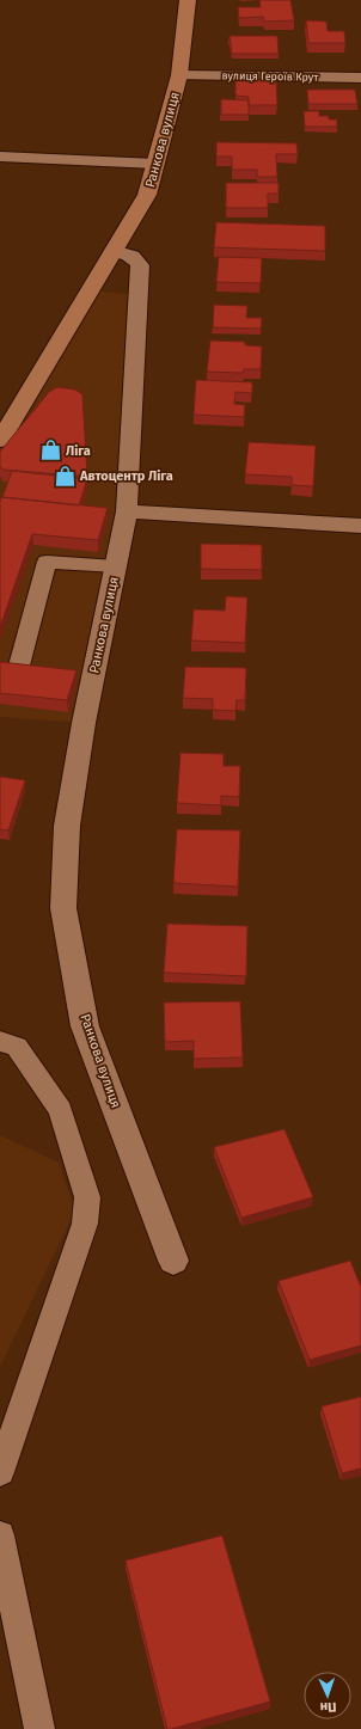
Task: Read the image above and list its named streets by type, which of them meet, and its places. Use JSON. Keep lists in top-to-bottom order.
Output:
{
  "streets": {
    "main road": ["Ранкова вулиця"],
    "street": ["вулиця Героїв Крут"]
  },
  "crossings": [
    ["вулиця Героїв Крут", "Ранкова вулиця"]
  ],
  "places": {
    "shop": ["Ліга", "Автоцентр Ліга"]
  },
  "north": "bottom"
}
